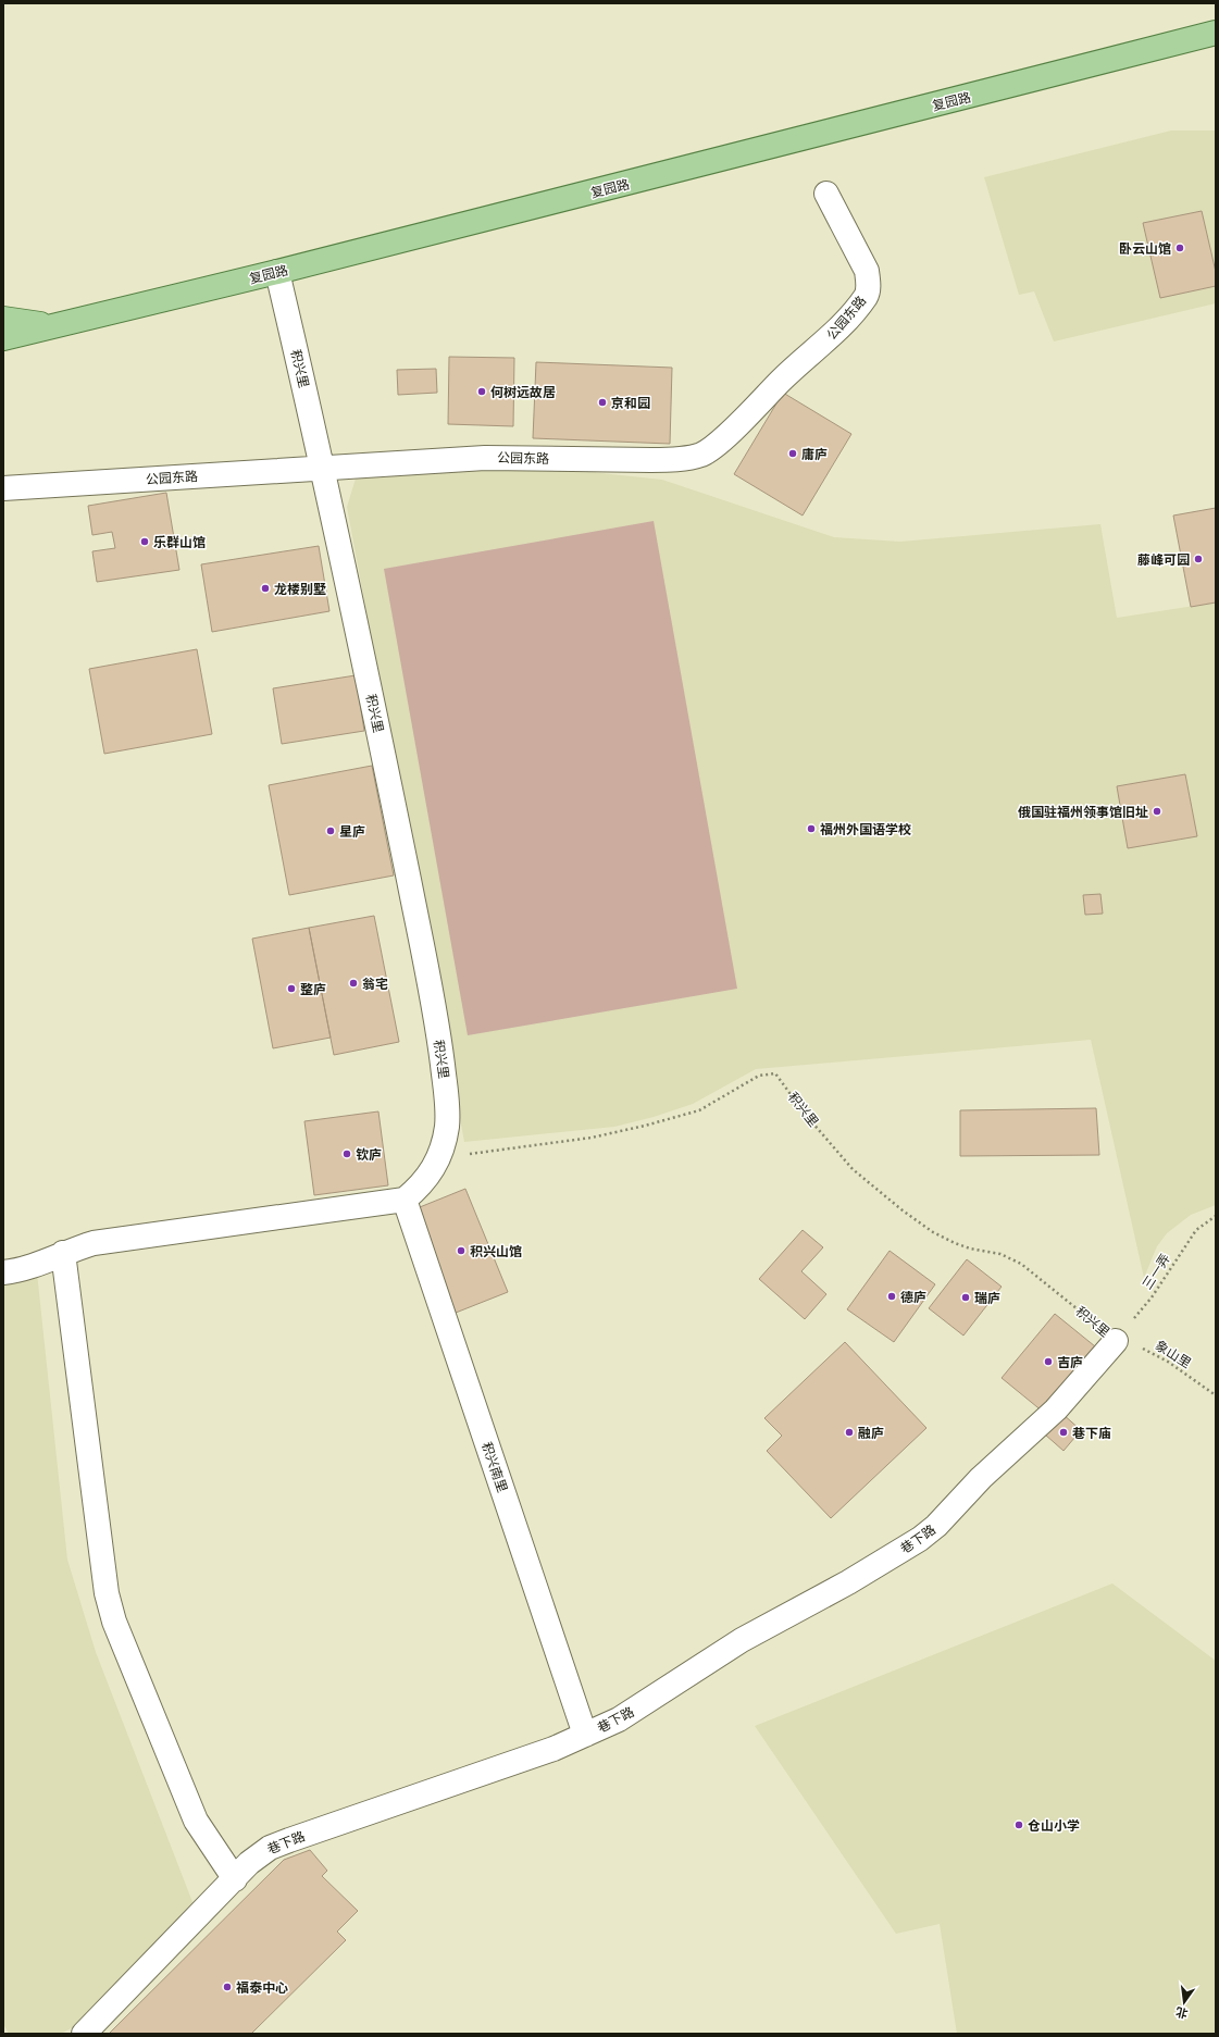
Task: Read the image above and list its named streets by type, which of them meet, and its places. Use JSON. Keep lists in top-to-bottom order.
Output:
{
  "streets": {
    "main road": ["复园路"],
    "street": [
      "公园东路",
      "积兴里",
      "积兴南里",
      "巷下路"
    ],
    "path": ["三一弄", "象山里"]
  },
  "crossings": [
    ["复园路", "积兴里"],
    ["公园东路", "积兴里"],
    ["积兴里", "三一弄"],
    ["积兴里", "象山里"],
    ["积兴里", "积兴南里"],
    ["积兴里", "巷下路"],
    ["三一弄", "象山里"],
    ["三一弄", "巷下路"],
    ["象山里", "巷下路"],
    ["积兴南里", "巷下路"]
  ],
  "places": [
    "卧云山馆",
    "何树远故居",
    "京和园",
    "庸庐",
    "乐群山馆",
    "藤峰可园",
    "龙楼别墅",
    "俄国驻福州领事馆旧址",
    "福州外国语学校",
    "星庐",
    "翁宅",
    "整庐",
    "钦庐",
    "积兴山馆",
    "德庐",
    "瑞庐",
    "吉庐",
    "融庐",
    "巷下庙",
    "仓山小学",
    "福泰中心"
  ],
  "north": "bottom"
}
